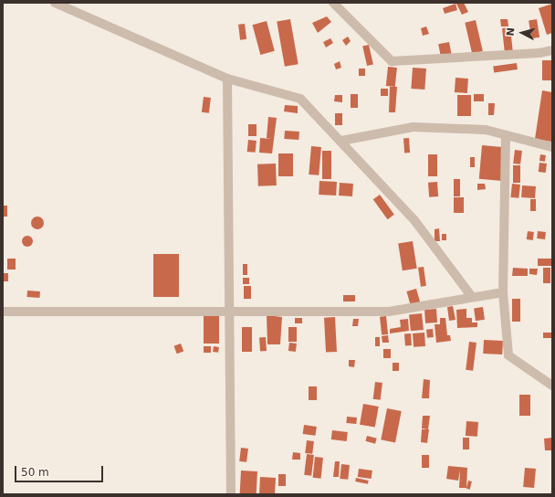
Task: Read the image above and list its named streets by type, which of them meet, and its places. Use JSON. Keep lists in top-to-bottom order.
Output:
{
  "scale_bar": "50 m",
  "north": "left"
}
